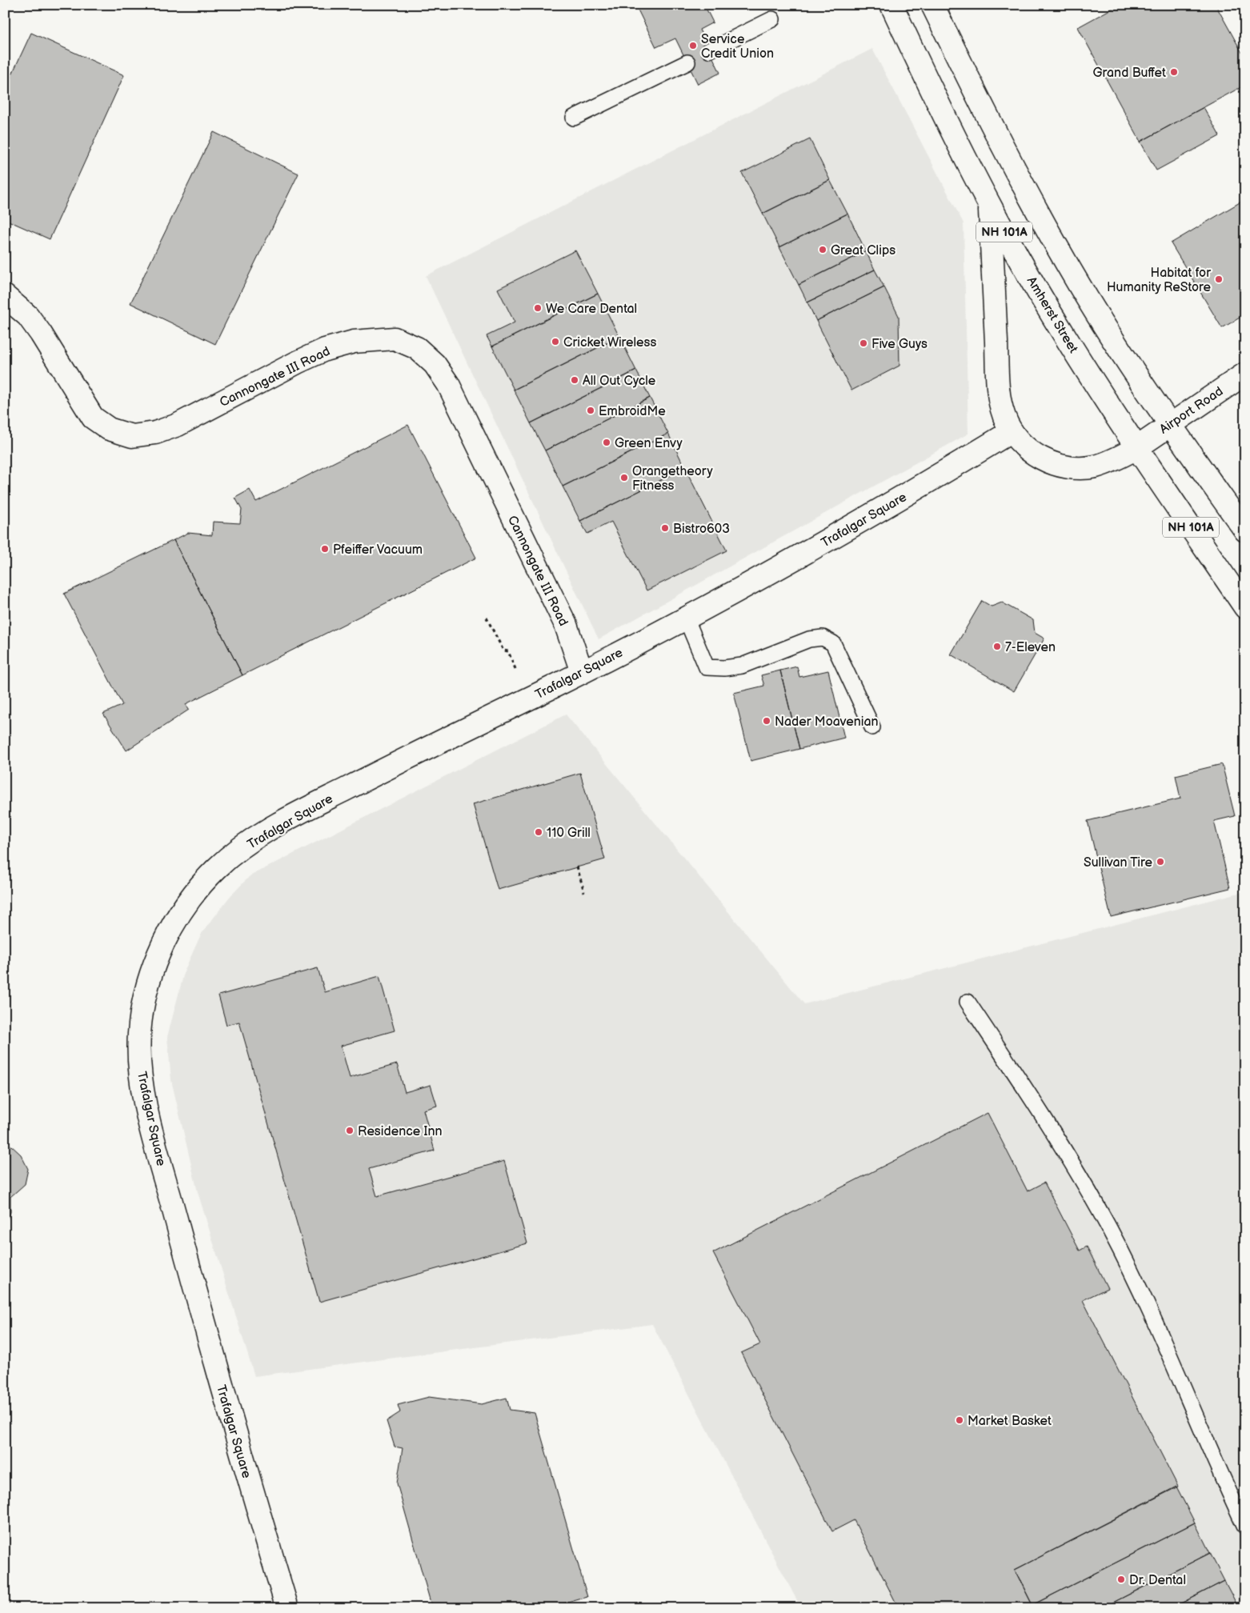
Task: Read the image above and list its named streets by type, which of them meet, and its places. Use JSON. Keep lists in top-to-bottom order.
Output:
{
  "streets": {
    "main road": [
      "NH 101A",
      "Amherst Street",
      "Cannongate III Road",
      "Airport Road",
      "Trafalgar Square"
    ]
  },
  "crossings": [
    ["NH 101A", "Airport Road"],
    ["Amherst Street", "Airport Road"],
    ["Cannongate III Road", "Trafalgar Square"],
    ["Airport Road", "Trafalgar Square"]
  ],
  "places": [
    "Service Credit Union",
    "Grand Buffet",
    "Great Clips",
    "Habitat for Humanity ReStore",
    "We Care Dental",
    "Cricket Wireless",
    "Five Guys",
    "All Out Cycle",
    "EmbroidMe",
    "Green Envy",
    "Orangetheory Fitness",
    "Bistro603",
    "Pfeiffer Vacuum",
    "7-Eleven",
    "Nader Moavenian",
    "110 Grill",
    "Sullivan Tire",
    "Residence Inn",
    "Market Basket",
    "Dr. Dental"
  ]
}
